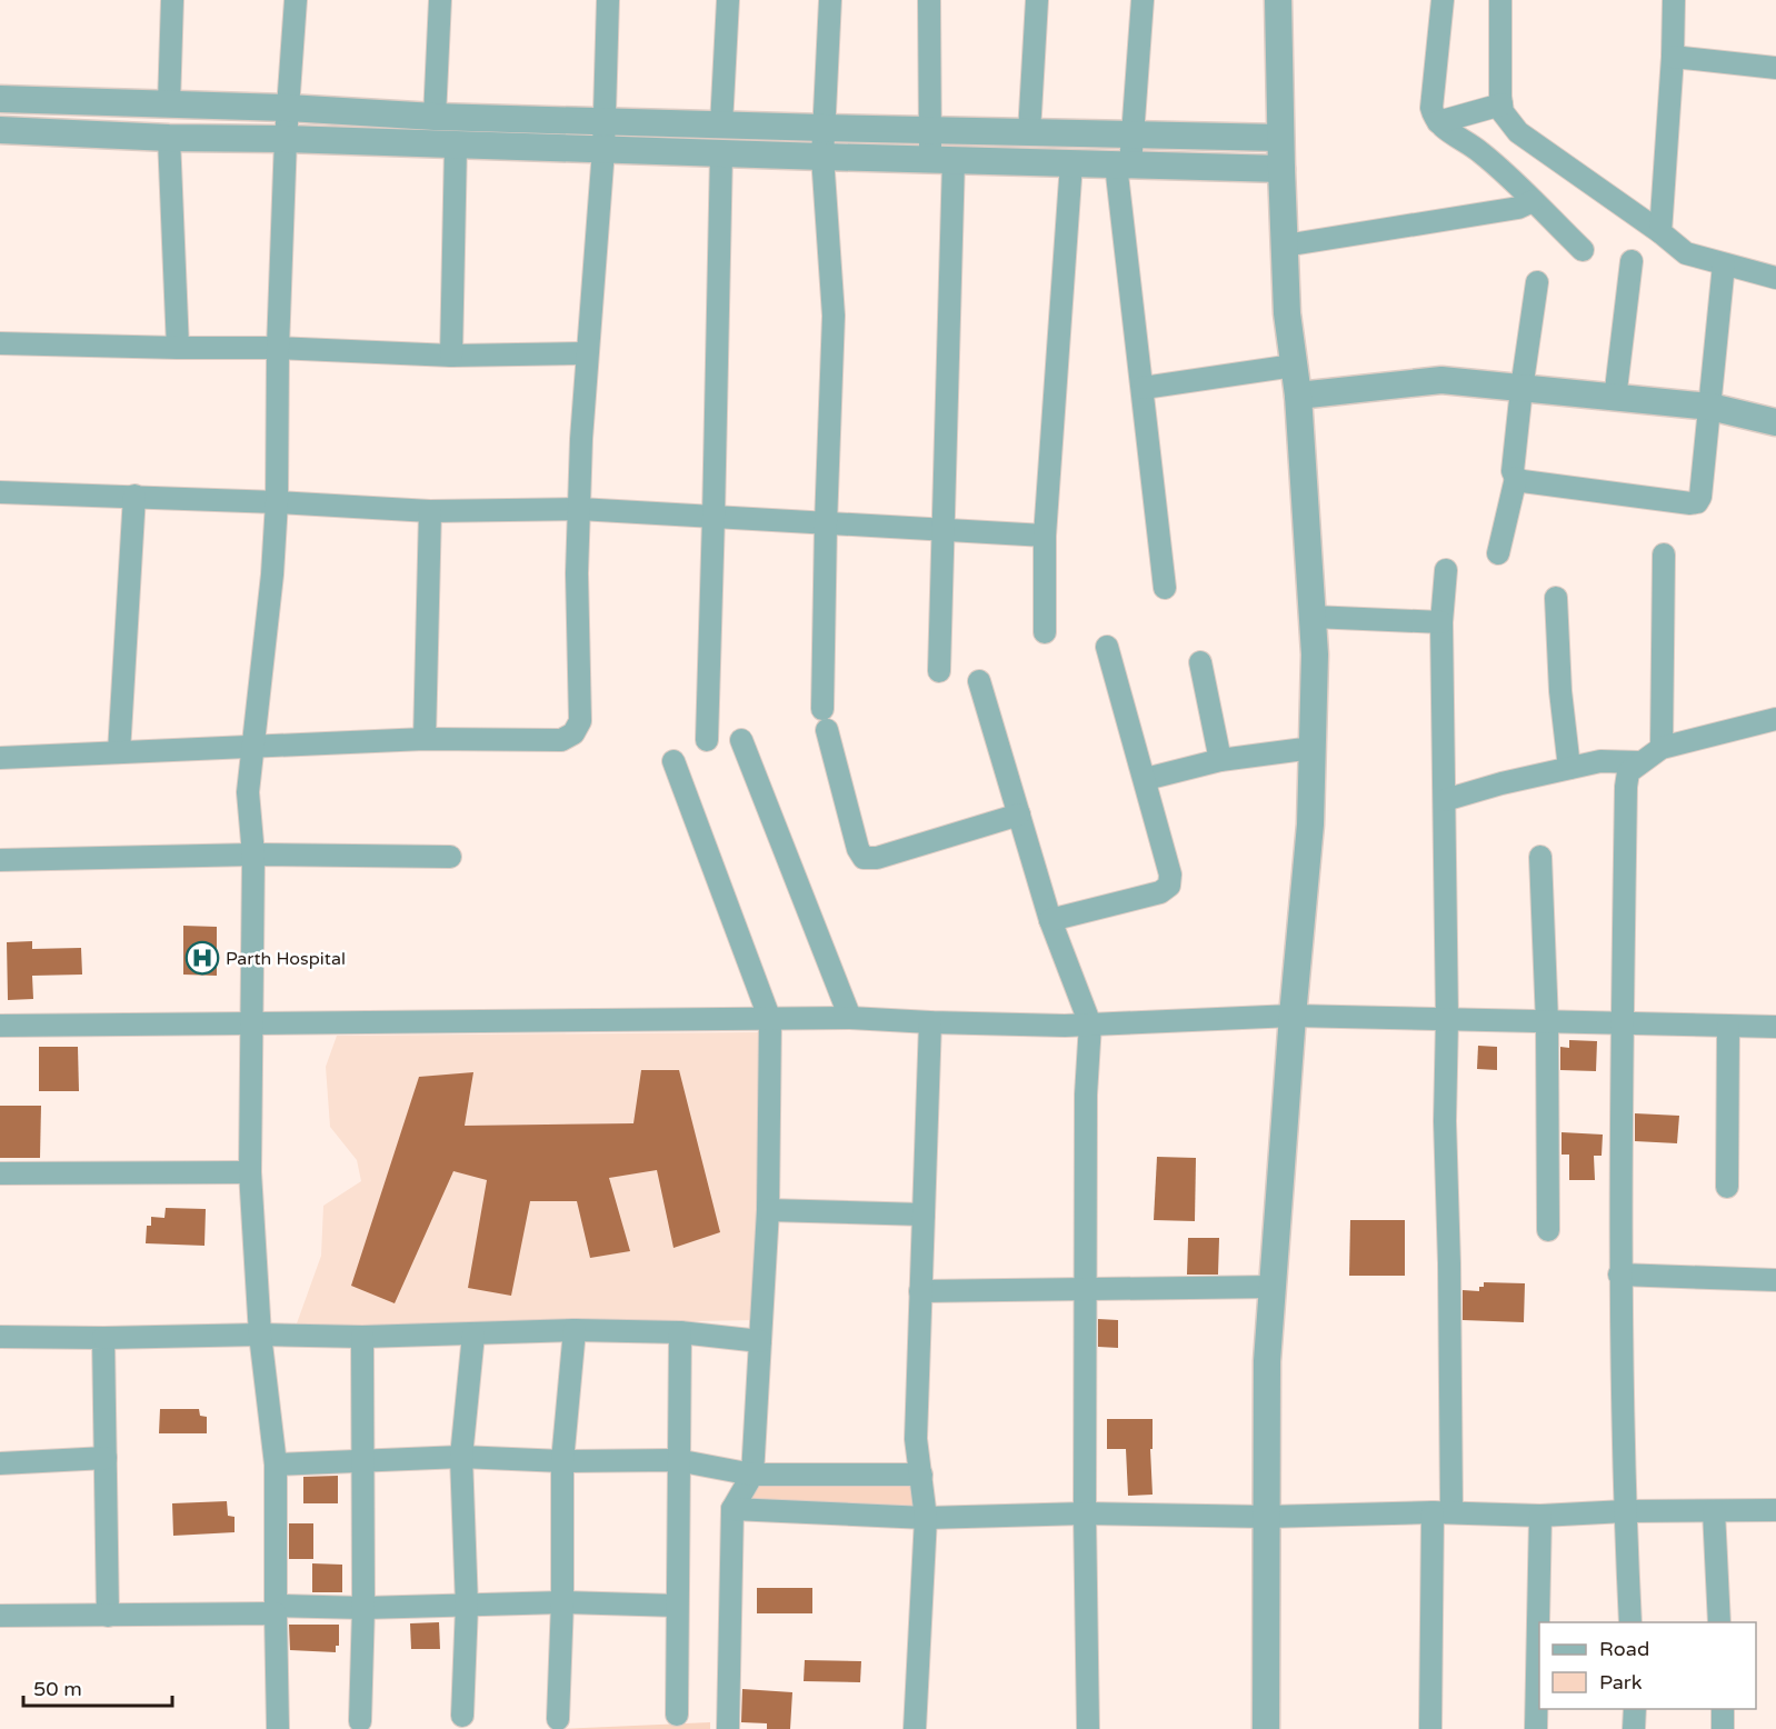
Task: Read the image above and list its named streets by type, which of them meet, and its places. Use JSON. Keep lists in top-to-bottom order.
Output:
{
  "places": {
    "hospital": ["Parth Hospital"]
  },
  "legend": ["Road", "Park"],
  "scale_bar": "50 m"
}
